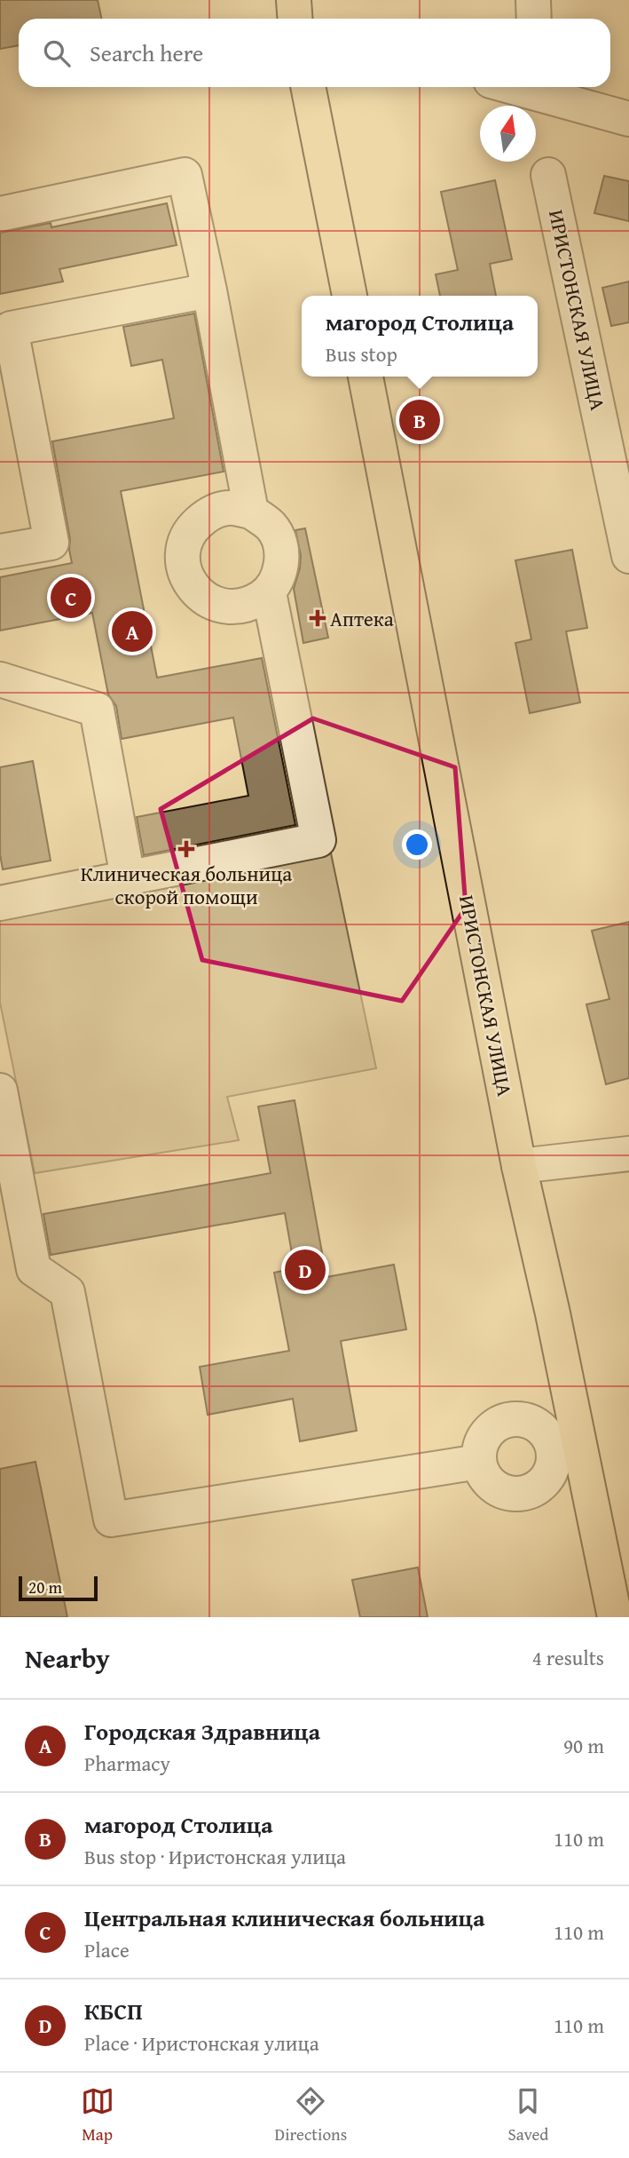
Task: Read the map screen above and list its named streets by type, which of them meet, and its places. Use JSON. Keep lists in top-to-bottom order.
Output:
{
  "streets": {
    "main road": ["ИРИСТОНСКАЯ УЛИЦА"]
  },
  "places": {
    "health": ["Аптека", "Клиническая больница скорой помощи"]
  },
  "scale_bar": "20 m",
  "north": "top",
  "page": {
    "search": "Search here",
    "popup": ["магород Столица", "Bus stop"],
    "pins": [
      "B",
      "C",
      "A",
      "D"
    ],
    "scale": "20 m",
    "heading": ["Nearby", "4 results"],
    "list": [
      {
        "mark": "A",
        "name": "Городская Здравница",
        "note": "Pharmacy",
        "value": "90 m"
      },
      {
        "mark": "B",
        "name": "магород Столица",
        "note": "Bus stop · Иристонская улица",
        "value": "110 m"
      },
      {
        "mark": "C",
        "name": "Центральная клиническая больница",
        "note": "Place",
        "value": "110 m"
      },
      {
        "mark": "D",
        "name": "КБСП",
        "note": "Place · Иристонская улица",
        "value": "110 m"
      }
    ],
    "nav": ["Map", "Directions", "Saved"]
  }
}
